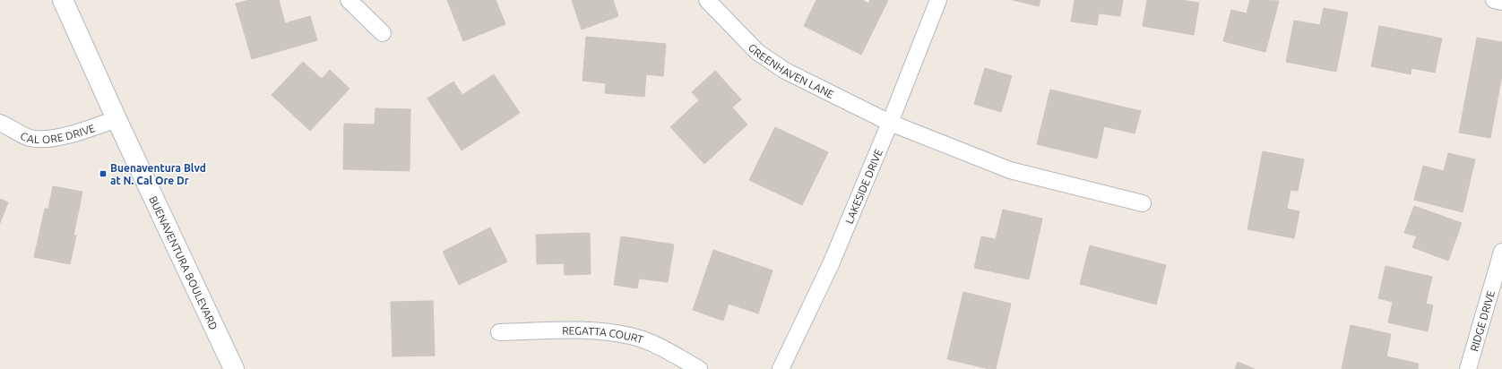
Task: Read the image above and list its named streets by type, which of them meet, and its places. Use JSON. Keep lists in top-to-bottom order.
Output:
{
  "streets": {
    "main road": ["BUENAVENTURA BOULEVARD"],
    "street": [
      "GREENHAVEN LANE",
      "CAL ORE DRIVE",
      "LAKESIDE DRIVE",
      "RIDGE DRIVE",
      "REGATTA COURT"
    ]
  },
  "crossings": [
    ["GREENHAVEN LANE", "LAKESIDE DRIVE"],
    ["CAL ORE DRIVE", "BUENAVENTURA BOULEVARD"]
  ],
  "places": {
    "transit": ["Buenaventura Blvd at N. Cal Ore Dr"]
  }
}
